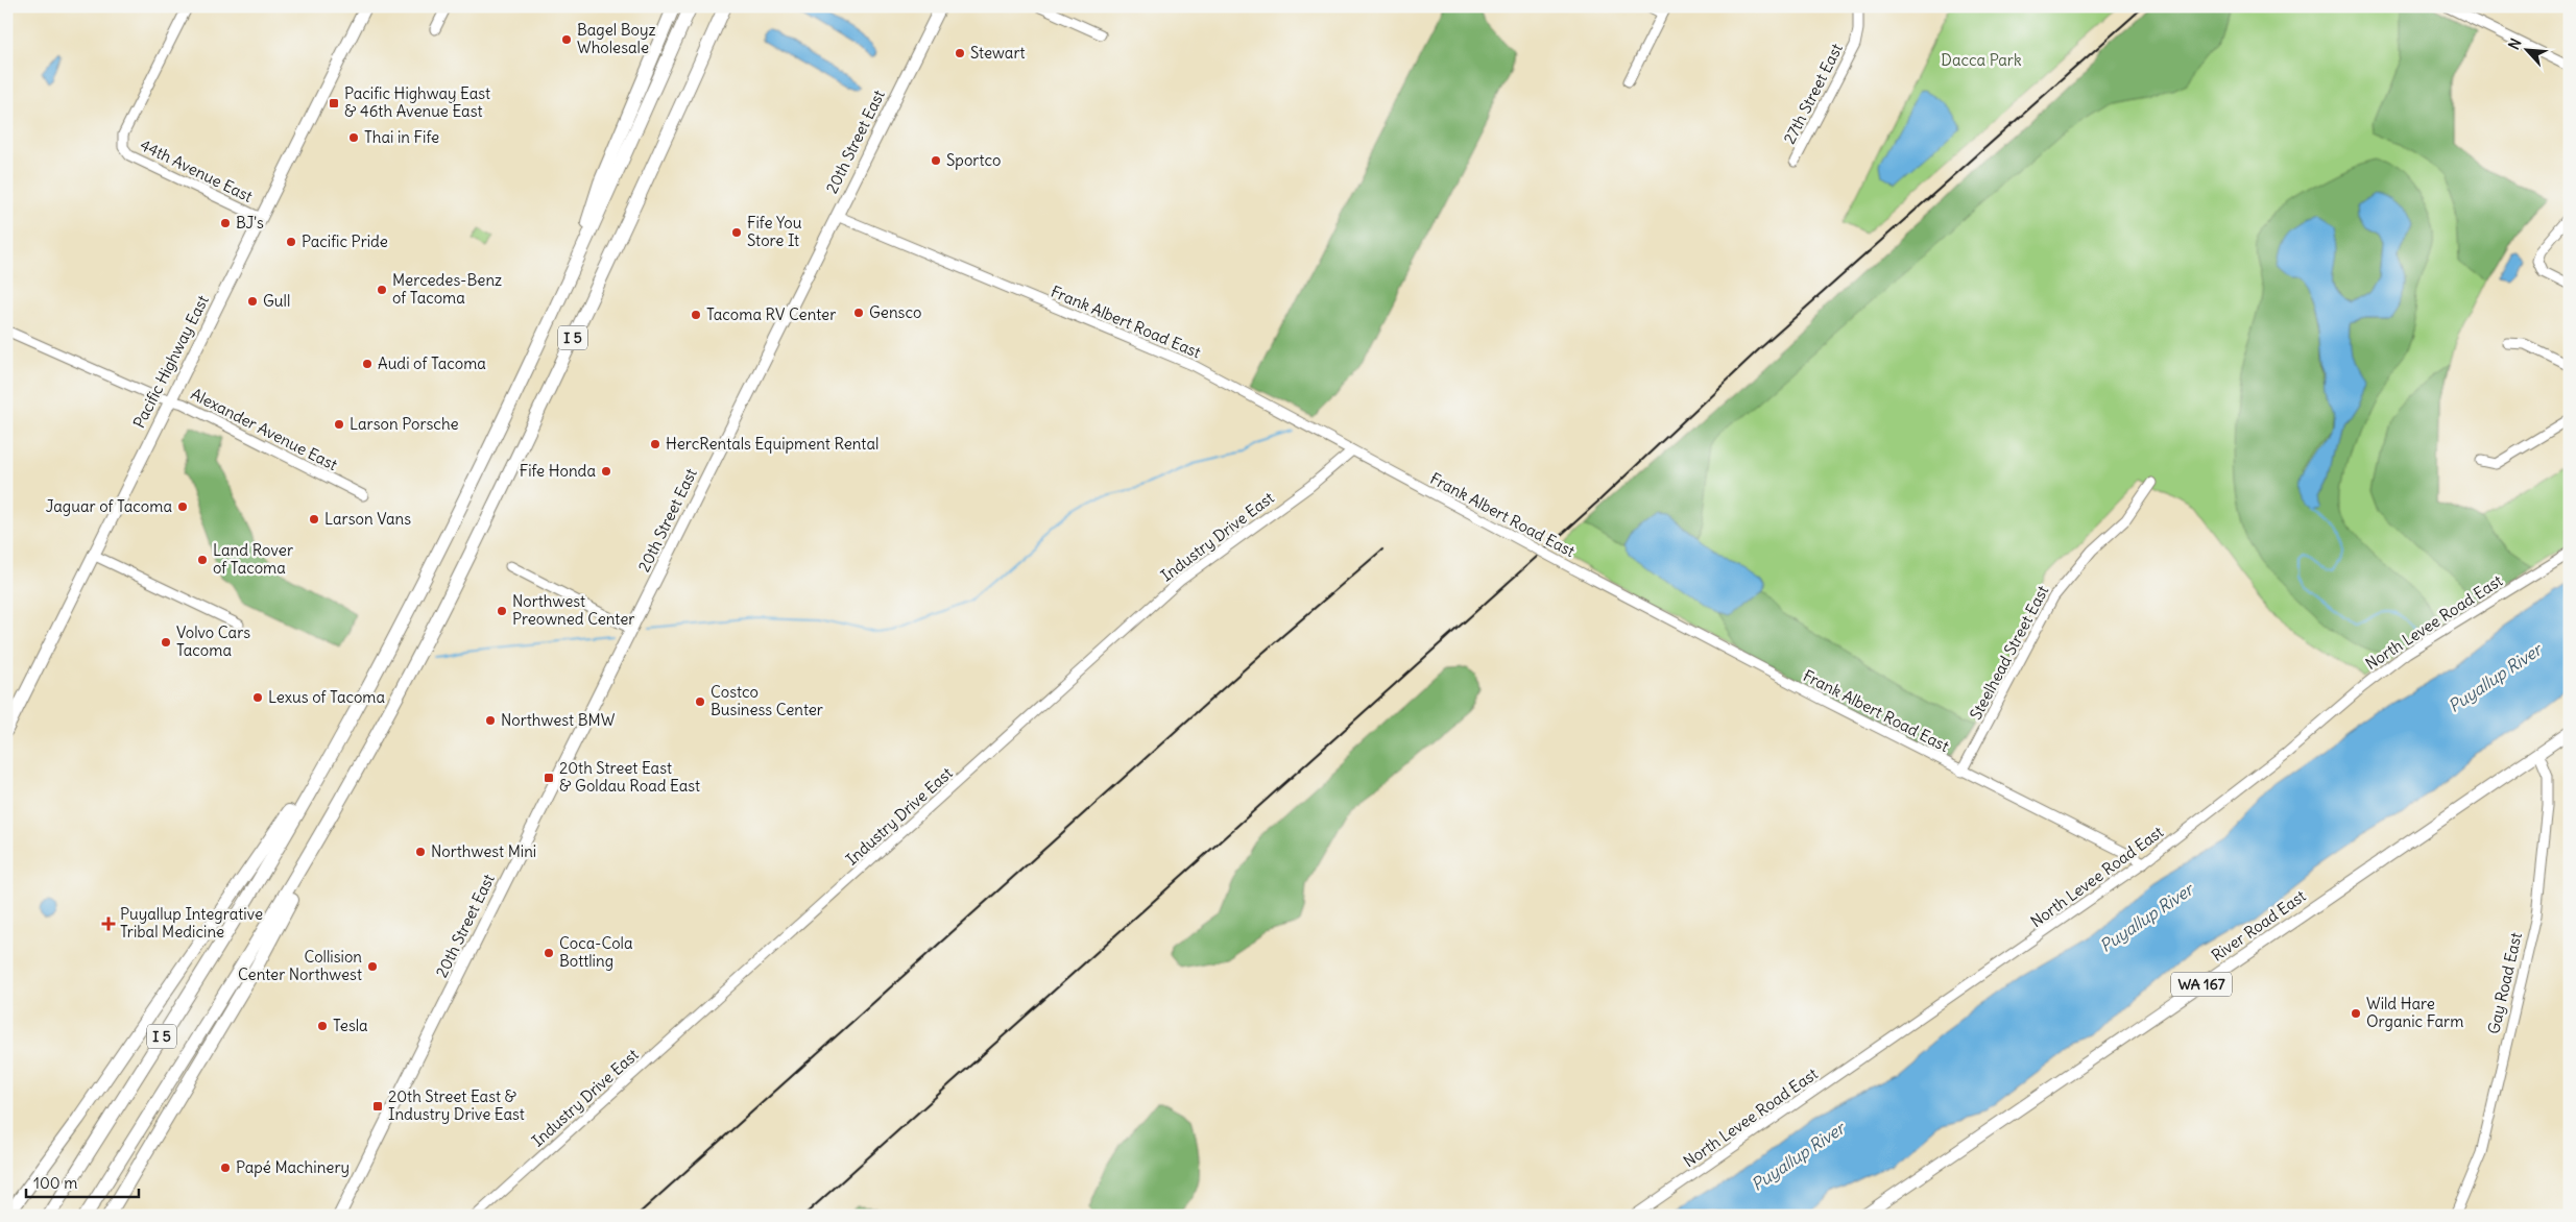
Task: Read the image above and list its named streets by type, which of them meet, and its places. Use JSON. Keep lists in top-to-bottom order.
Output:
{
  "streets": {
    "highway": ["I 5"],
    "main road": [
      "20th Street East",
      "Pacific Highway East",
      "River Road East",
      "WA 167"
    ],
    "street": [
      "27th Street East",
      "44th Avenue East",
      "Frank Albert Road East",
      "Alexander Avenue East",
      "Industry Drive East",
      "North Levee Road East",
      "Steelhead Street East",
      "Gay Road East"
    ]
  },
  "crossings": [
    ["20th Street East", "Frank Albert Road East"],
    ["44th Avenue East", "Pacific Highway East"],
    ["Frank Albert Road East", "Industry Drive East"],
    ["Frank Albert Road East", "North Levee Road East"],
    ["Frank Albert Road East", "Steelhead Street East"],
    ["Pacific Highway East", "Alexander Avenue East"],
    ["River Road East", "Gay Road East"]
  ],
  "water": ["Puyallup River"],
  "parks": ["Dacca Park"],
  "places": {
    "other": [
      "Bagel Boyz Wholesale",
      "Stewart",
      "Thai in Fife",
      "Sportco",
      "BJ's",
      "Fife You Store It",
      "Pacific Pride",
      "Mercedes-Benz of Tacoma",
      "Gull",
      "Gensco",
      "Tacoma RV Center",
      "Audi of Tacoma",
      "Larson Porsche",
      "HercRentals Equipment Rental",
      "Fife Honda",
      "Jaguar of Tacoma",
      "Larson Vans",
      "Land Rover of Tacoma",
      "Northwest Preowned Center",
      "Volvo Cars Tacoma",
      "Lexus of Tacoma",
      "Costco Business Center",
      "Northwest BMW",
      "Northwest Mini",
      "Coca-Cola Bottling",
      "Collision Center Northwest",
      "Wild Hare Organic Farm",
      "Tesla",
      "Papé Machinery"
    ],
    "transit": ["Pacific Highway East & 46th Avenue East", "20th Street East & Goldau Road East", "20th Street East & Industry Drive East"],
    "health": ["Puyallup Integrative Tribal Medicine"]
  },
  "scale_bar": "100 m",
  "north": "top left"
}
